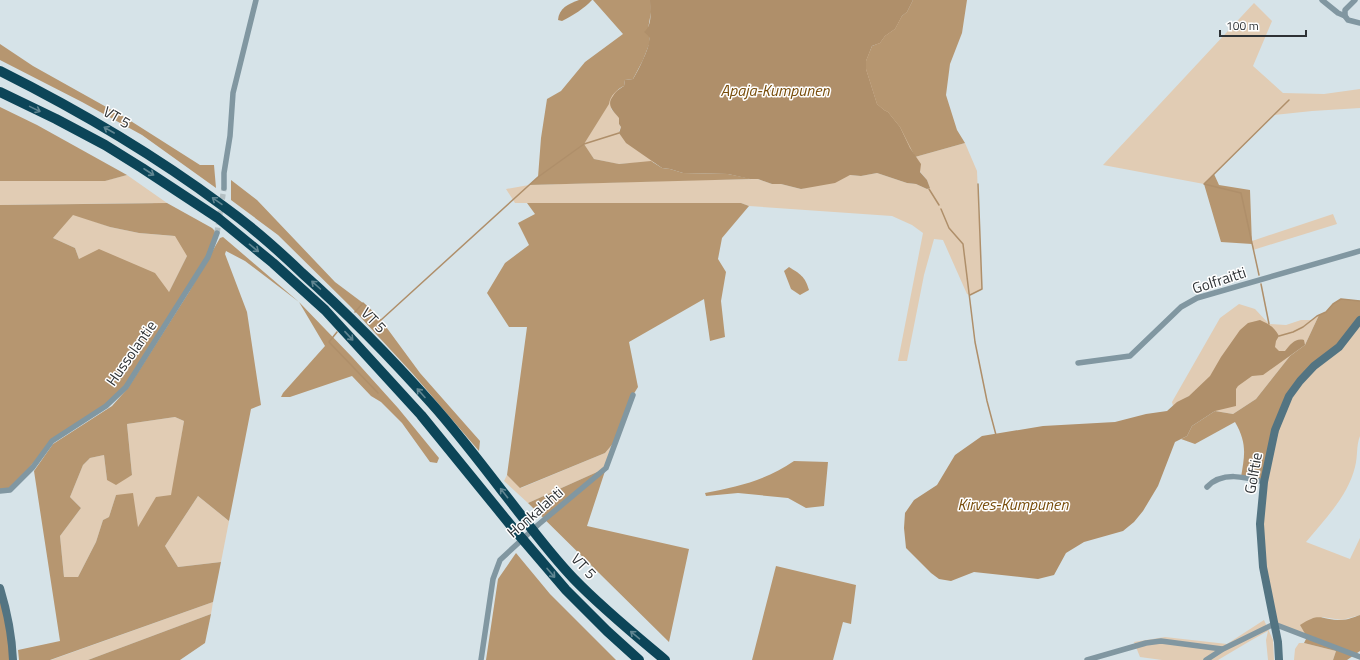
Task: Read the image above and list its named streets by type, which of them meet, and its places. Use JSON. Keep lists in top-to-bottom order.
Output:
{
  "streets": {
    "highway": ["VT 5"],
    "street": [
      "Golfraitti",
      "Hussolantie",
      "Golftie",
      "Honkalahti"
    ]
  },
  "water": ["Apaja-Kumpunen", "Kirves-Kumpunen"],
  "scale_bar": "100 m"
}
